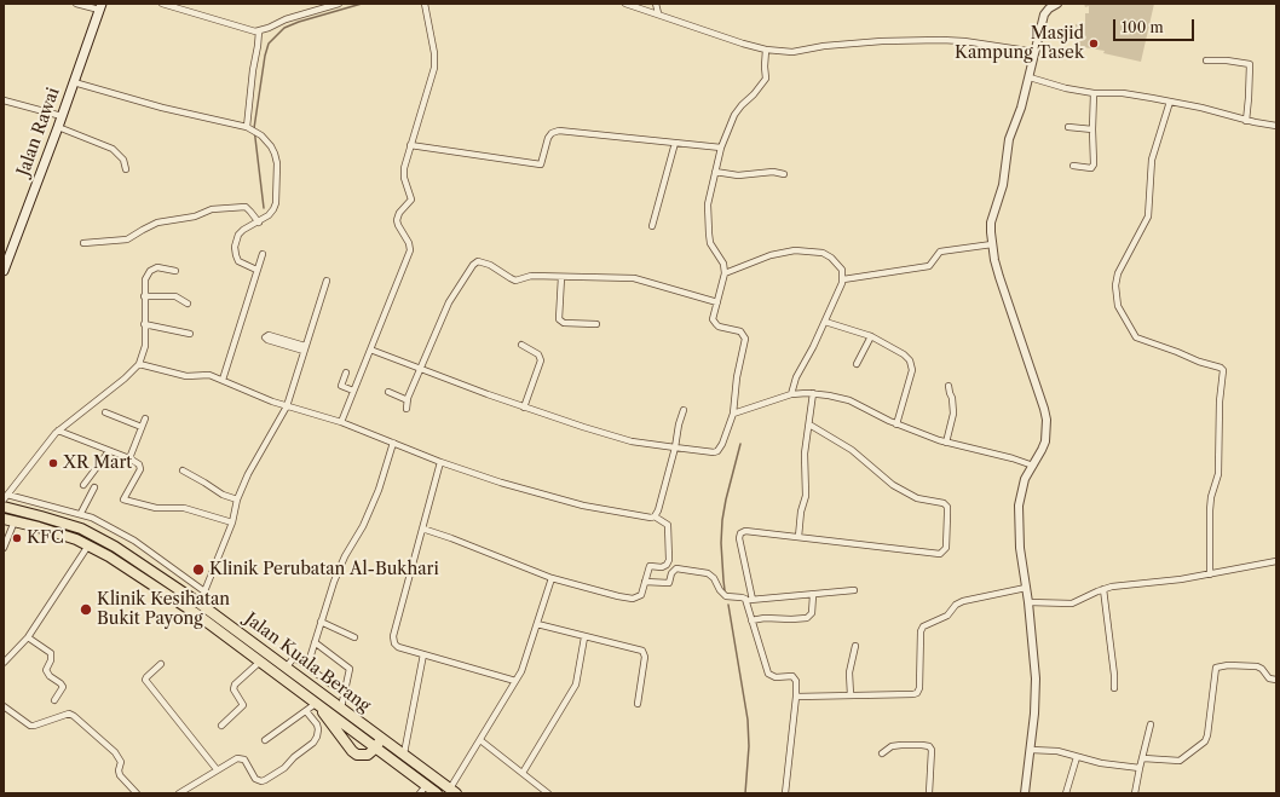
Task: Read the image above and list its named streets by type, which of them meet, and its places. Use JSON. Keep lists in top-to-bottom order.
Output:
{
  "streets": {
    "highway": ["Jalan Kuala Berang"],
    "main road": ["Jalan Rawai"]
  },
  "places": [
    "Masjid Kampung Tasek",
    "XR Mart",
    "KFC",
    "Klinik Perubatan Al-Bukhari",
    "Klinik Kesihatan Bukit Payong"
  ],
  "scale_bar": "100 m"
}
